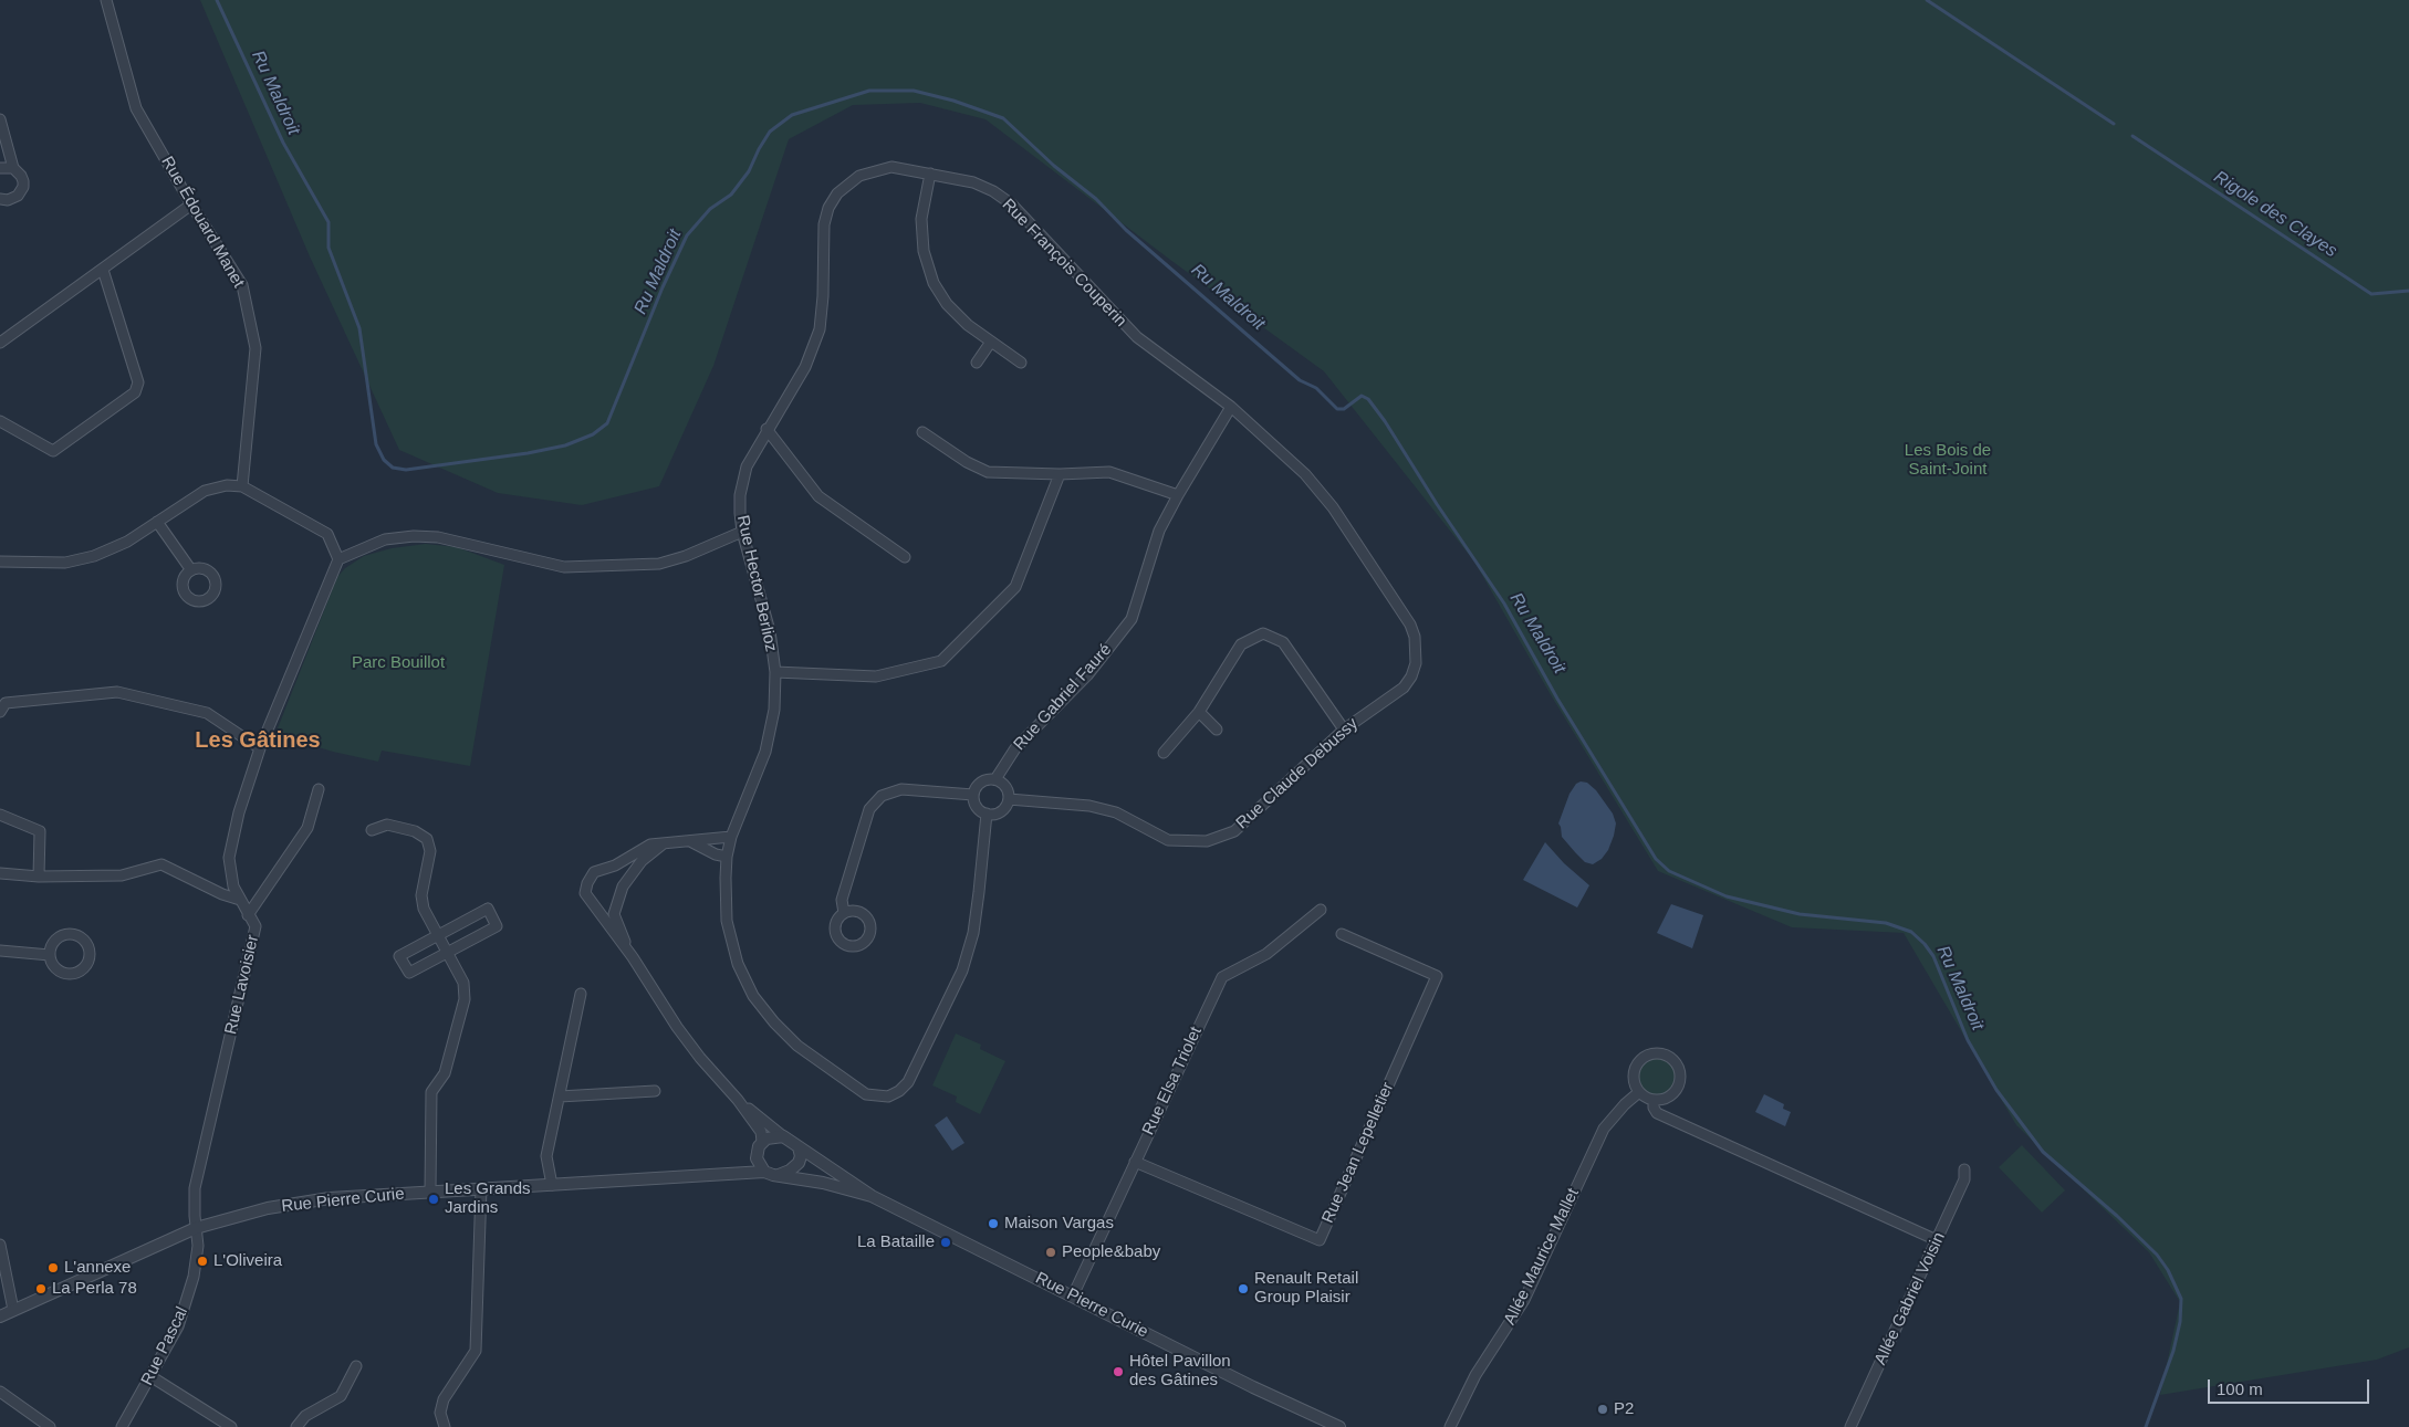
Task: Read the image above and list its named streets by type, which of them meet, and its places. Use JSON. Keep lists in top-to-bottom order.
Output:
{
  "streets": {
    "street": [
      "Rue Édouard Manet",
      "Rue François Couperin",
      "Rue Hector Berlioz",
      "Rue Gabriel Fauré",
      "Rue Claude Debussy",
      "Rue Lavoisier",
      "Rue Elsa Triolet",
      "Rue Jean Lepelletier",
      "Rue Pierre Curie",
      "Allée Maurice Mallet",
      "Allée Gabriel Voisin",
      "Rue Pascal"
    ]
  },
  "crossings": [
    ["Rue François Couperin", "Rue Hector Berlioz"],
    ["Rue François Couperin", "Rue Gabriel Fauré"],
    ["Rue François Couperin", "Rue Claude Debussy"],
    ["Rue Hector Berlioz", "Rue Gabriel Fauré"],
    ["Rue Hector Berlioz", "Rue Claude Debussy"],
    ["Rue Gabriel Fauré", "Rue Claude Debussy"],
    ["Rue Lavoisier", "Rue Pierre Curie"],
    ["Rue Lavoisier", "Rue Pascal"],
    ["Rue Elsa Triolet", "Rue Jean Lepelletier"],
    ["Rue Elsa Triolet", "Rue Pierre Curie"],
    ["Rue Pierre Curie", "Rue Pascal"]
  ],
  "districts": ["Les Gâtines"],
  "water": ["Ru Maldroit", "Rigole des Clayes"],
  "parks": ["Les Bois de Saint-Joint", "Parc Bouillot"],
  "places": [
    "Les Grands Jardins",
    "Maison Vargas",
    "La Bataille",
    "People&baby",
    "L'Oliveira",
    "L'annexe",
    "La Perla 78",
    "Renault Retail Group Plaisir",
    "Hôtel Pavillon des Gâtines",
    "P2"
  ],
  "scale_bar": "100 m"
}
